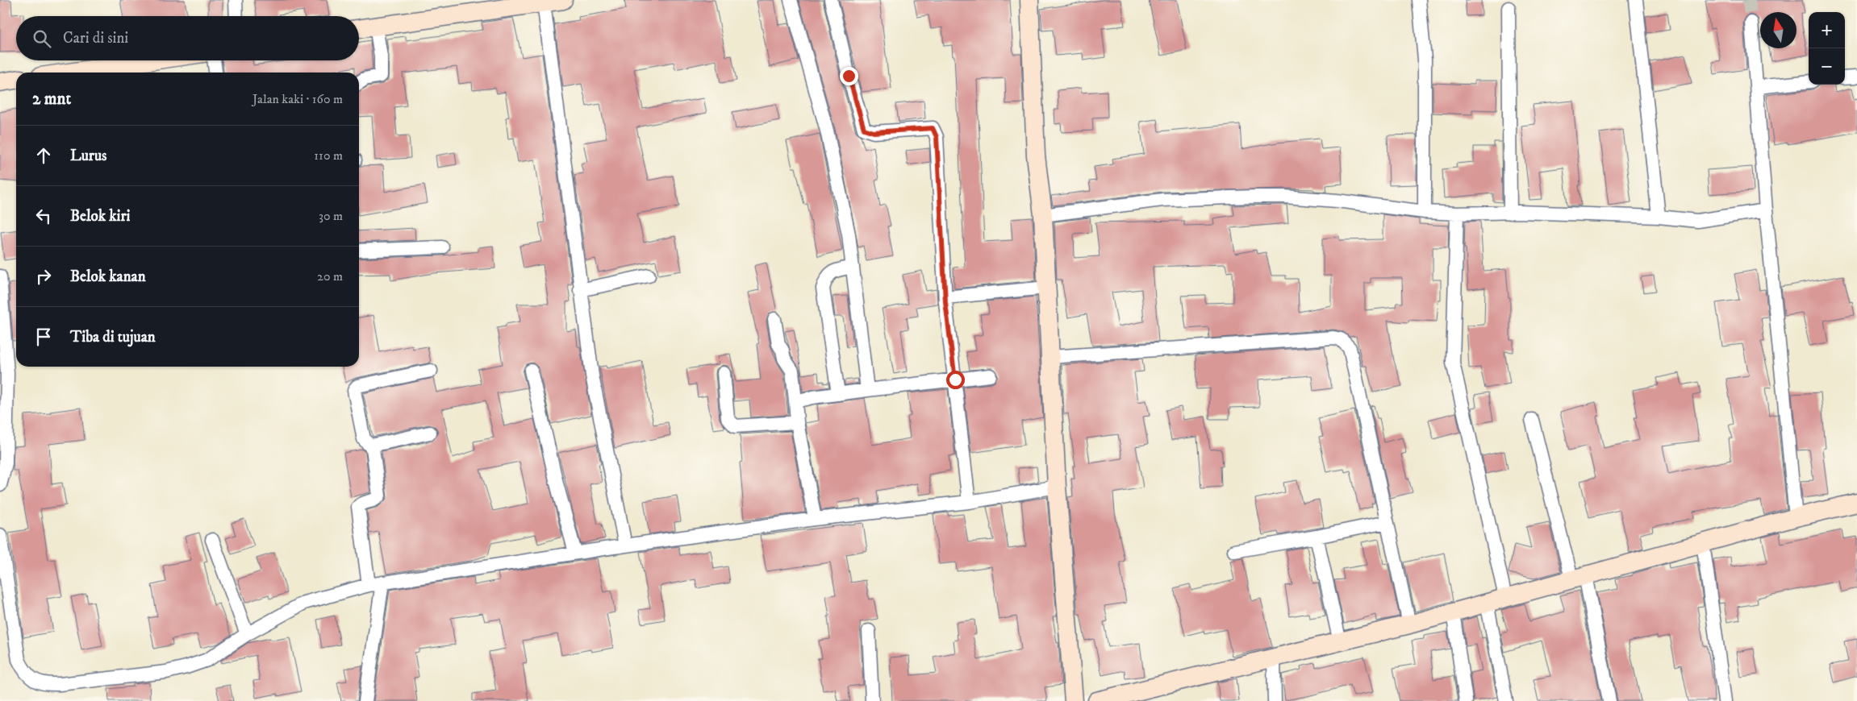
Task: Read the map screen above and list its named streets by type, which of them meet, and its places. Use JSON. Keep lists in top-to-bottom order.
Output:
{
  "north": "top",
  "page": {
    "map_buttons": ["+", "−"],
    "search": "Cari di sini",
    "heading": ["2 mnt", "Jalan kaki · 160 m"],
    "list": [
      ["Lurus", "110 m"],
      ["Belok kiri", "30 m"],
      ["Belok kanan", "20 m"],
      "Tiba di tujuan"
    ]
  }
}
